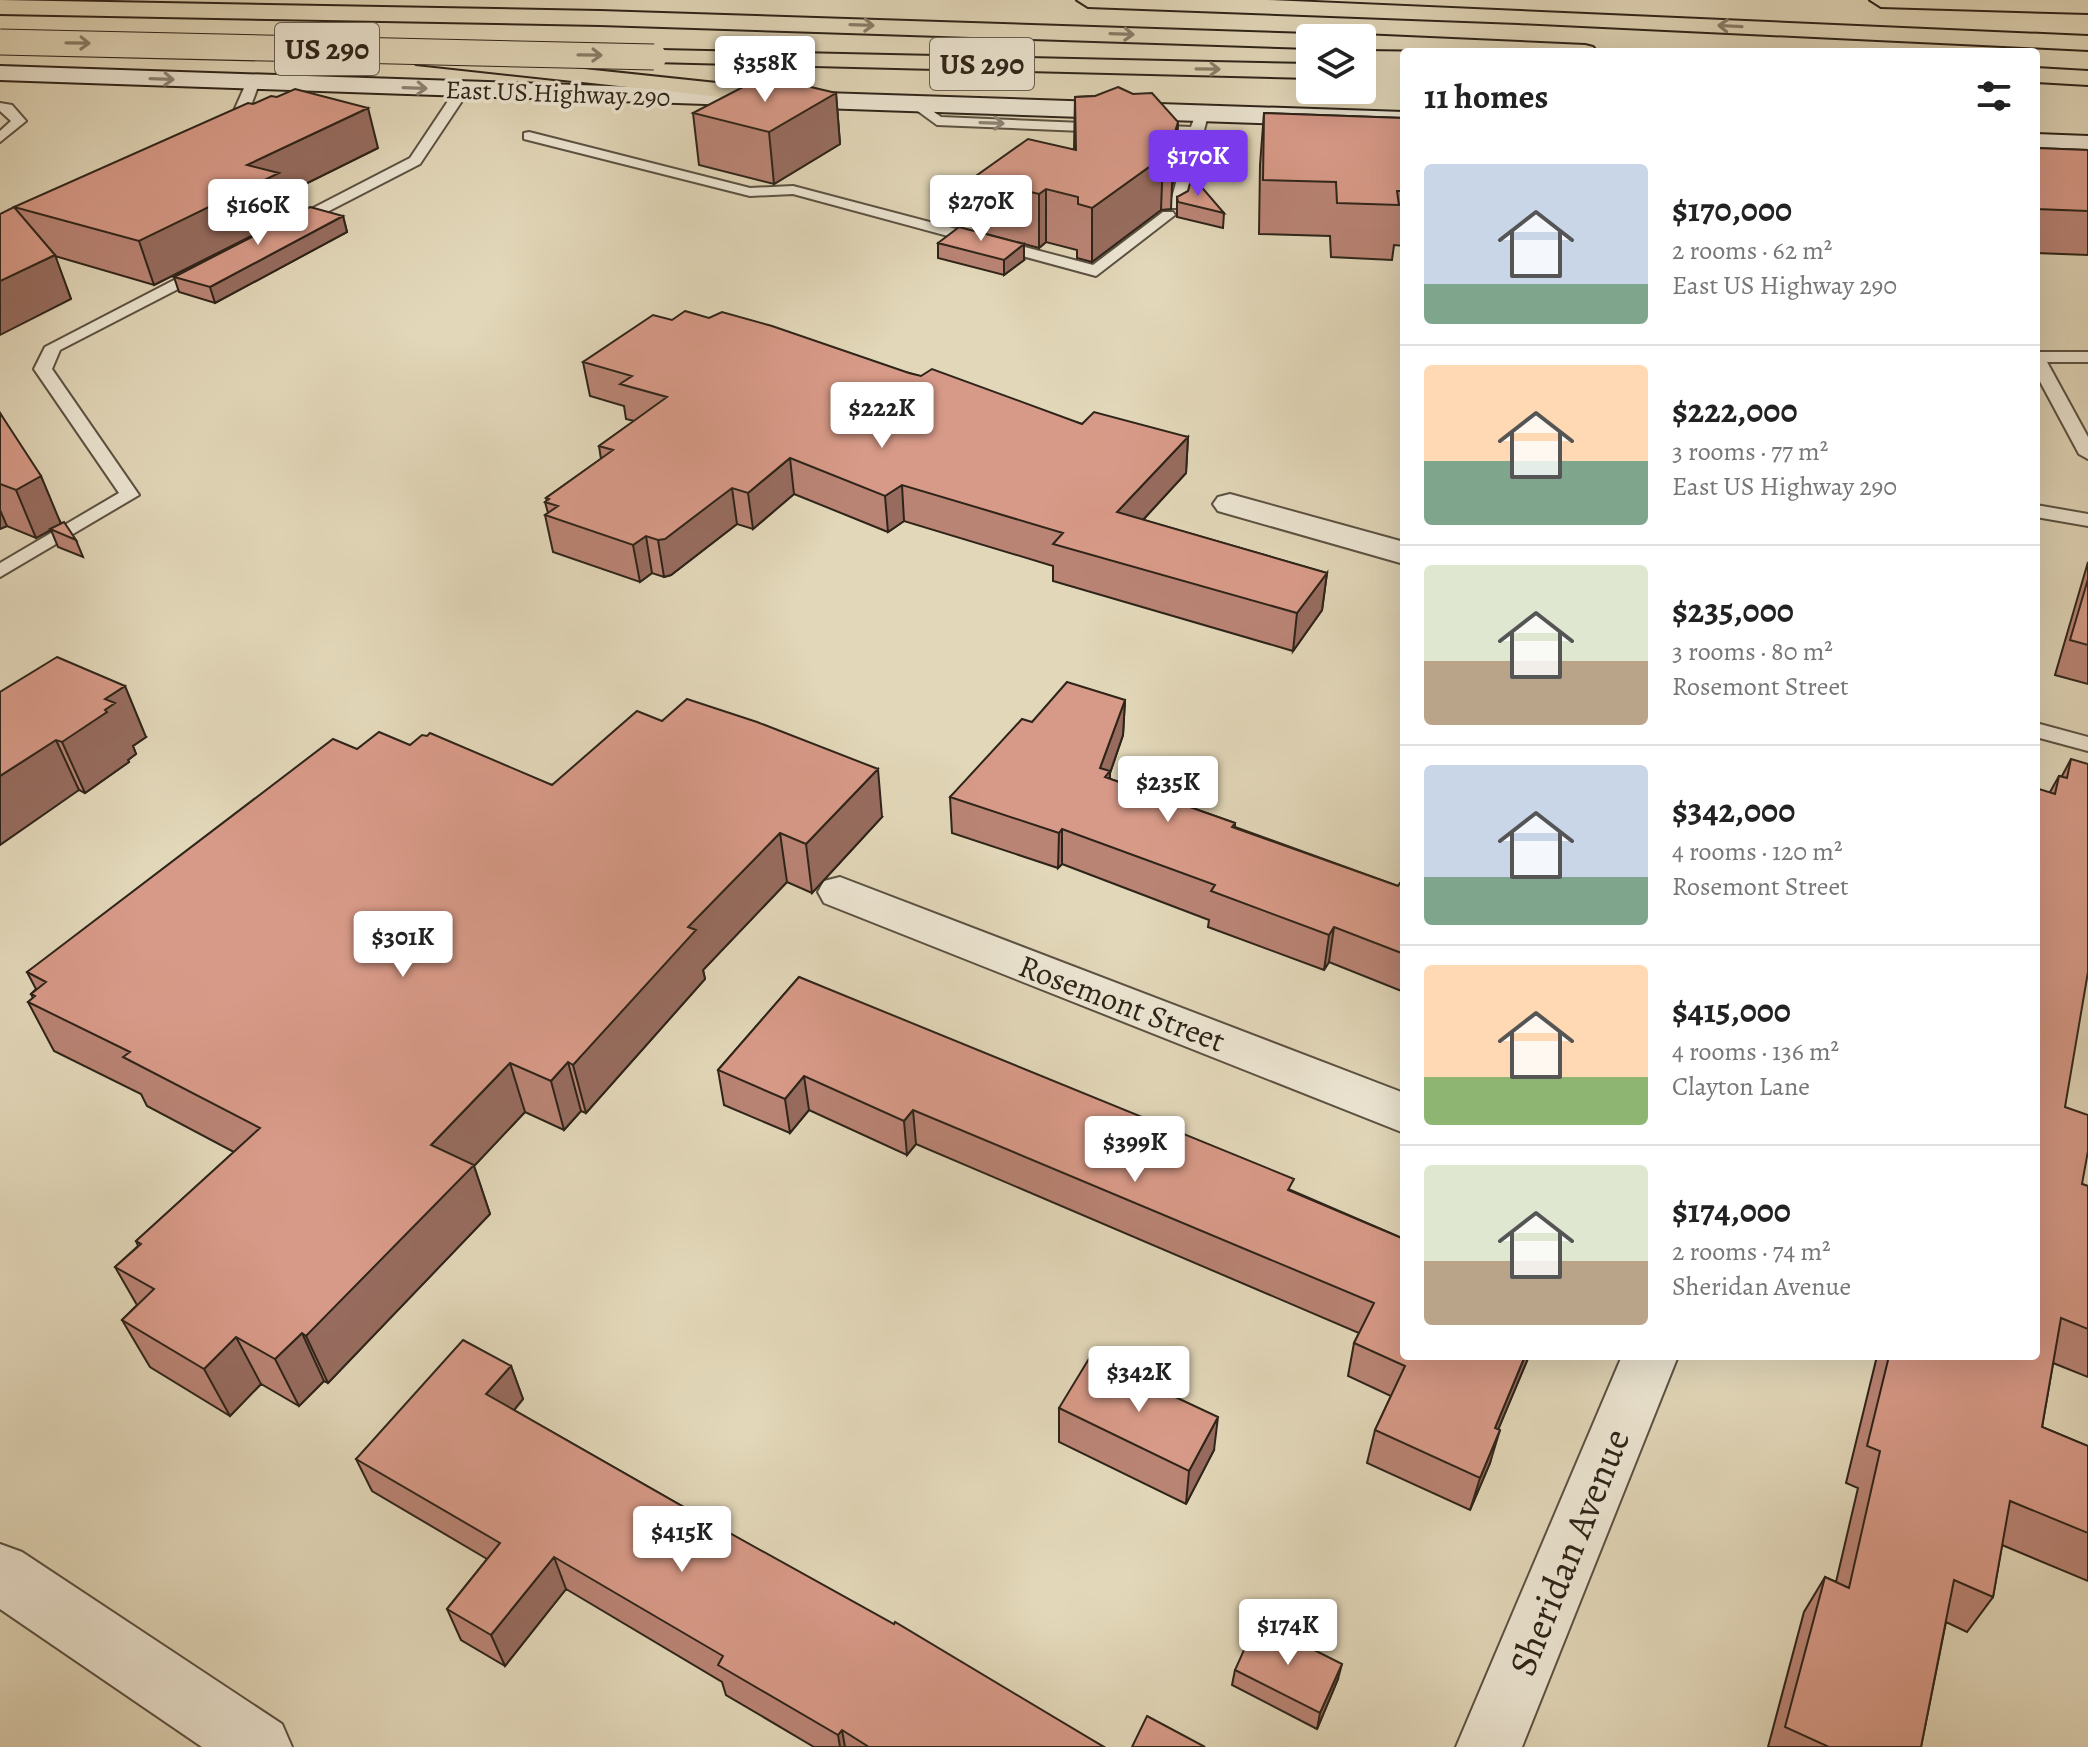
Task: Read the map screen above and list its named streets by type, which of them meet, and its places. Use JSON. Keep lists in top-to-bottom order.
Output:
{
  "streets": {
    "highway": ["US 290"],
    "main road": ["East US Highway 290", "Rosemont Street", "Sheridan Avenue"]
  },
  "page": {
    "price": [
      "$358K",
      "$170K",
      "$270K",
      "$160K",
      "$222K",
      "$235K",
      "$301K",
      "$399K",
      "$342K",
      "$415K",
      "$174K"
    ],
    "heading": "11 homes",
    "list": [
      {
        "name": "$170,000",
        "note": "2 rooms · 62 m² · East US Highway 290"
      },
      {
        "name": "$222,000",
        "note": "3 rooms · 77 m² · East US Highway 290"
      },
      {
        "name": "$235,000",
        "note": "3 rooms · 80 m² · Rosemont Street"
      },
      {
        "name": "$342,000",
        "note": "4 rooms · 120 m² · Rosemont Street"
      },
      {
        "name": "$415,000",
        "note": "4 rooms · 136 m² · Clayton Lane"
      },
      {
        "name": "$174,000",
        "note": "2 rooms · 74 m² · Sheridan Avenue"
      }
    ]
  }
}
